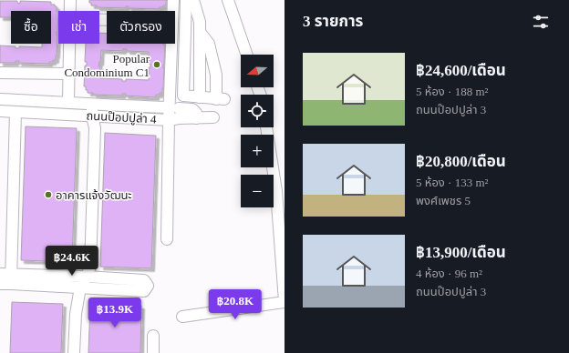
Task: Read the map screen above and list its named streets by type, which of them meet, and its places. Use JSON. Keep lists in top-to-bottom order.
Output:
{
  "streets": {
    "street": ["ถนนป๊อปปูล่า 4"]
  },
  "places": ["Popular Condominium C1", "อาคารแจ้งวัฒนะ"],
  "north": "left",
  "page": {
    "heading": "3 รายการ",
    "chip": ["ซื้อ", "เช่า", "ตัวกรอง"],
    "list": [
      {
        "name": "฿24,600/เดือน",
        "note": "5 ห้อง · 188 m² · ถนนป๊อปปูล่า 3"
      },
      {
        "name": "฿20,800/เดือน",
        "note": "5 ห้อง · 133 m² · พงศ์เพชร 5"
      },
      {
        "name": "฿13,900/เดือน",
        "note": "4 ห้อง · 96 m² · ถนนป๊อปปูล่า 3"
      }
    ],
    "map_buttons": ["+", "−"],
    "price": ["฿24.6K", "฿20.8K", "฿13.9K"]
  }
}
